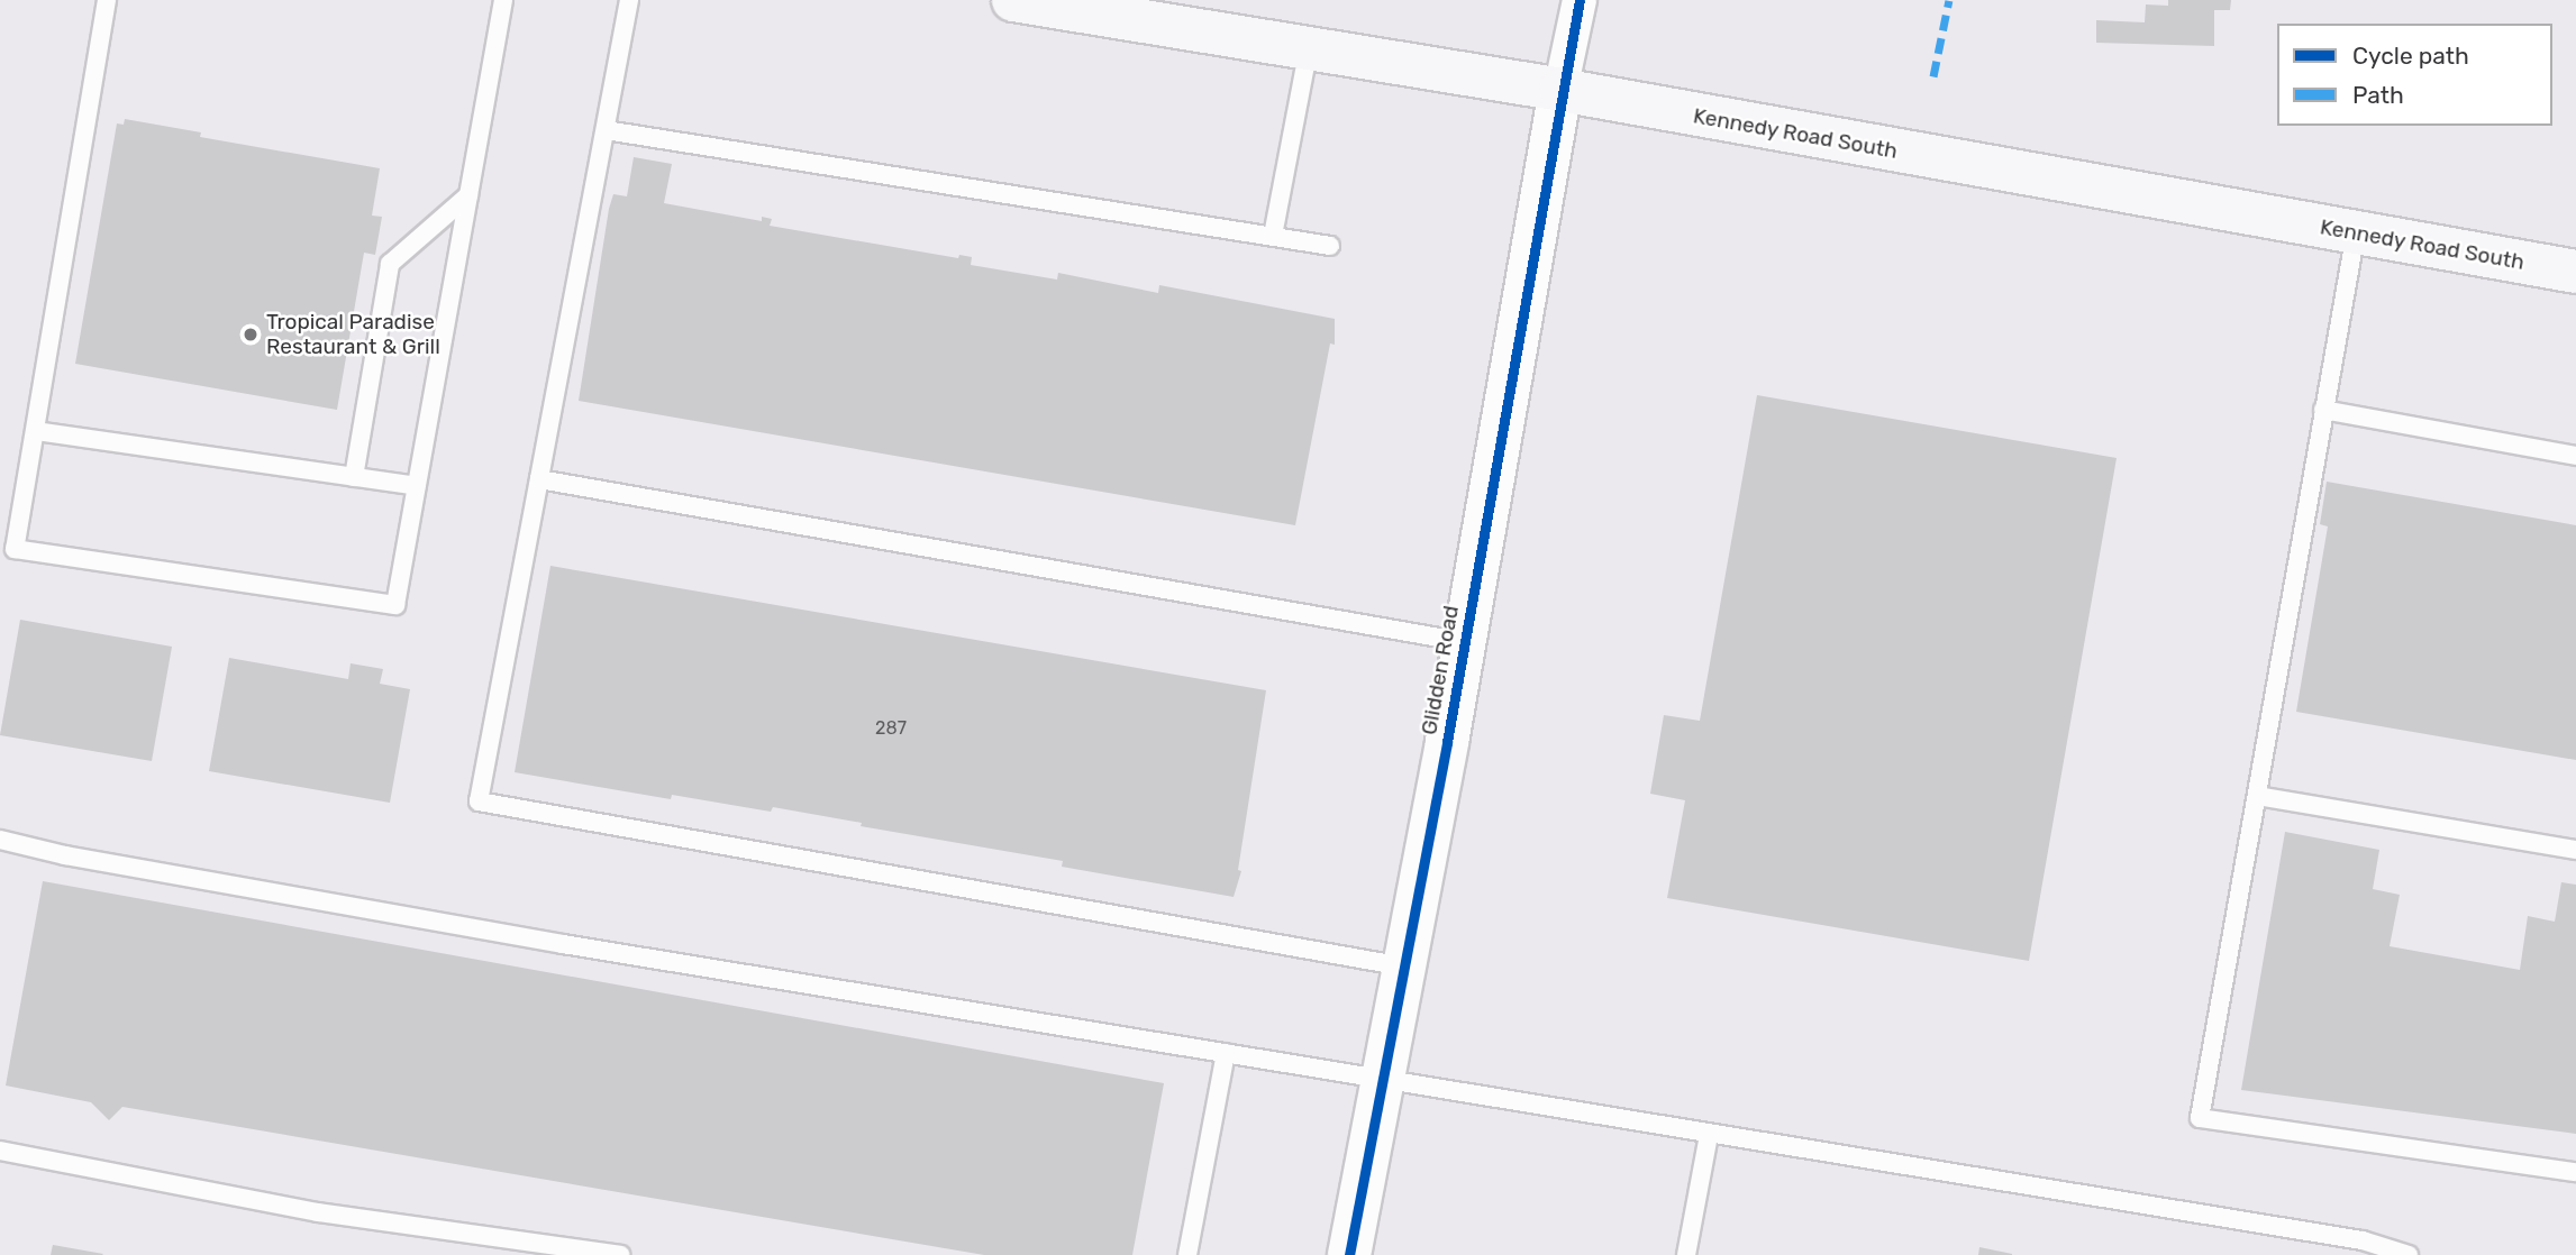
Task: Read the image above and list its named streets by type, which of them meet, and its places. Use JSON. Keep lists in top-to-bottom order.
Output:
{
  "streets": {
    "main road": ["Kennedy Road South"],
    "street": ["Glidden Road"]
  },
  "crossings": [
    ["Kennedy Road South", "Glidden Road"]
  ],
  "places": ["Tropical Paradise Restaurant & Grill"],
  "house_numbers": ["287"],
  "legend": ["Cycle path", "Path"]
}
